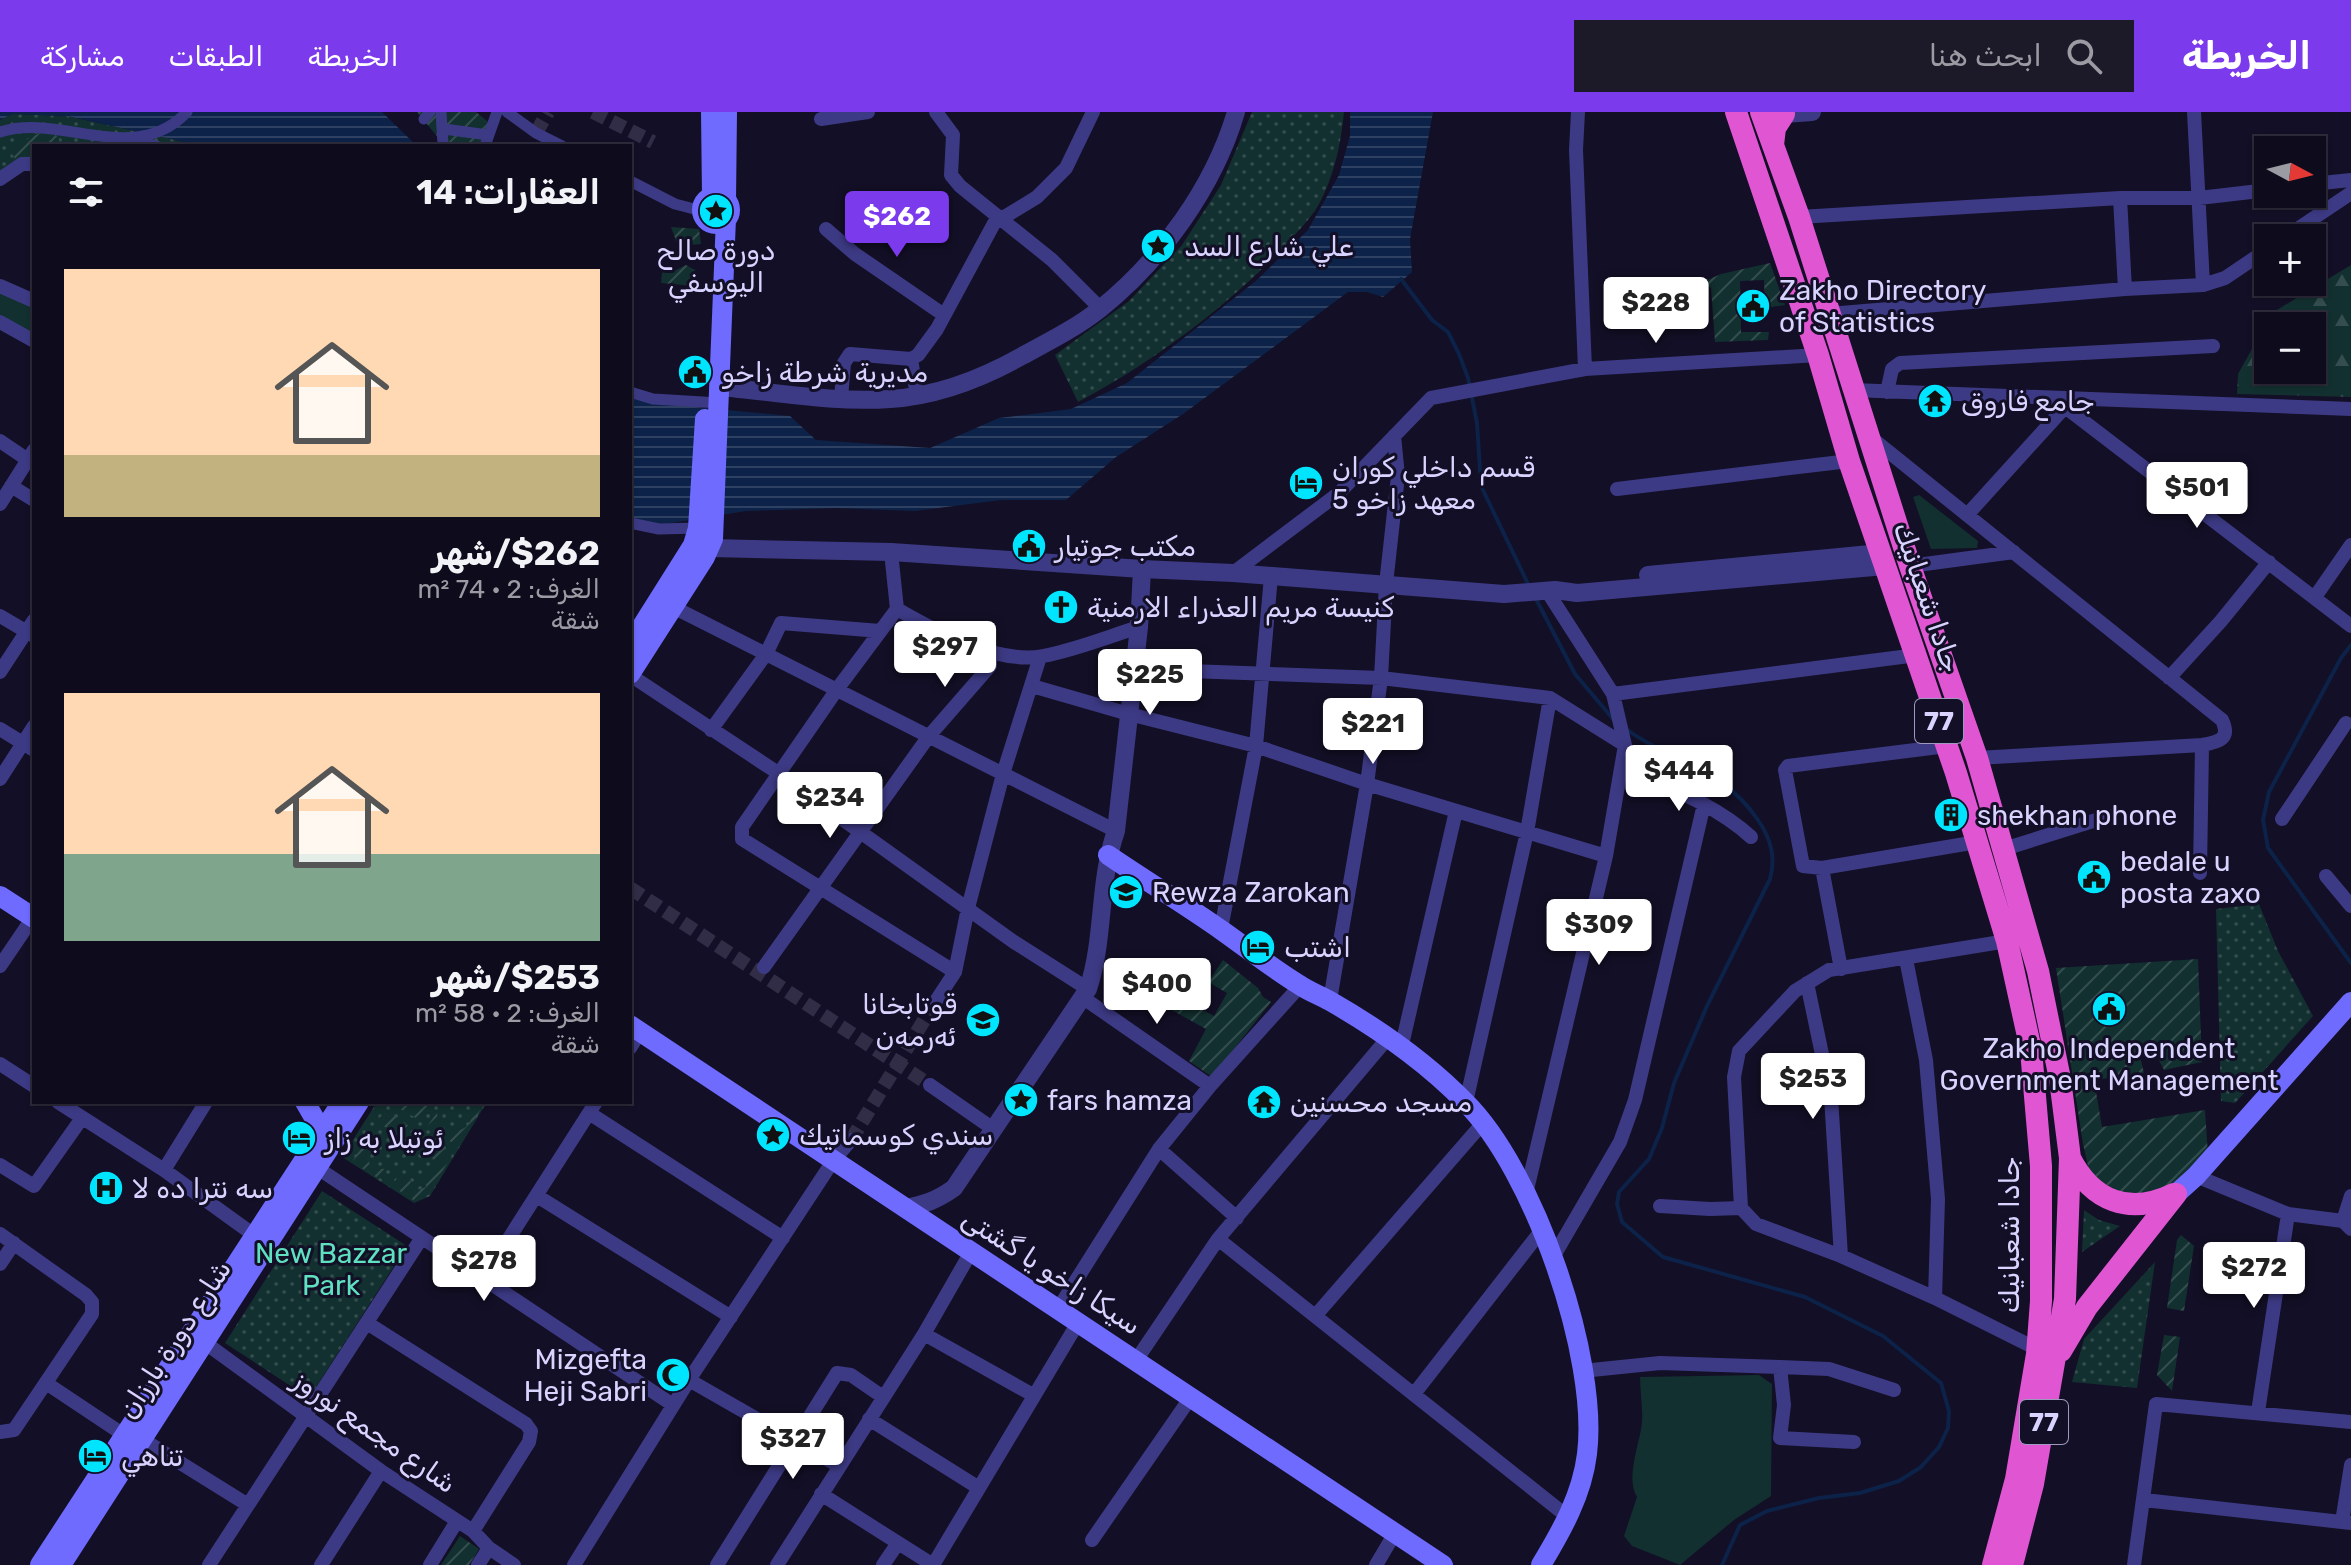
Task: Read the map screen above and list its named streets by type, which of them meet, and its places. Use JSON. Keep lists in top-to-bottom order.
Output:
{
  "streets": {
    "highway": ["جادا شعبانيك", "77"],
    "main road": ["سیکا زاخو یا گشتى", "شارع دورة بارزان"],
    "street": ["شارع مجمع نوروز"]
  },
  "crossings": [
    ["جادا شعبانيك", "77"],
    ["شارع دورة بارزان", "شارع مجمع نوروز"]
  ],
  "parks": ["New Bazzar Park"],
  "places": {
    "place": [
      "دورة صالح اليوسفي",
      "علي شارع السد",
      "fars hamza",
      "سندي کوسماتیك"
    ],
    "public building": [
      "Zakho Directory of Statistics",
      "مديرية شرطة زاخو",
      "مکتب جوتیار",
      "bedale u posta zaxo",
      "Zakho Independent Government Management"
    ],
    "temple": ["جامع فاروق", "مسجد محسنين"],
    "hotel": [
      "قسم داخلي كوران معهد زاخو 5",
      "اشتب",
      "ئوتيلا به زاز",
      "تناهي"
    ],
    "church": ["كنيسة مريم العذراء الارمنية"],
    "building": ["shekhan phone"],
    "school or university": ["Rewza Zarokan", "قوتابخانا ئه‌رمه‌ن"],
    "hospital": ["سه نترا ده لا"],
    "mosque": ["Mizgefta Heji Sabri"]
  },
  "north": "right",
  "page": {
    "header": "الخريطة",
    "search": "ابحث هنا",
    "nav": ["الخريطة", "الطبقات", "مشاركة"],
    "map_buttons": ["+", "−"],
    "heading": "العقارات: 14",
    "price": [
      "$262",
      "$228",
      "$501",
      "$297",
      "$225",
      "$221",
      "$444",
      "$234",
      "$309",
      "$400",
      "$253",
      "$278",
      "$272",
      "$327"
    ],
    "list": [
      {
        "name": "$262/شهر",
        "note": "الغرف: 2 · 74 m² · شقة"
      },
      {
        "name": "$253/شهر",
        "note": "الغرف: 2 · 58 m² · شقة"
      }
    ]
  }
}
